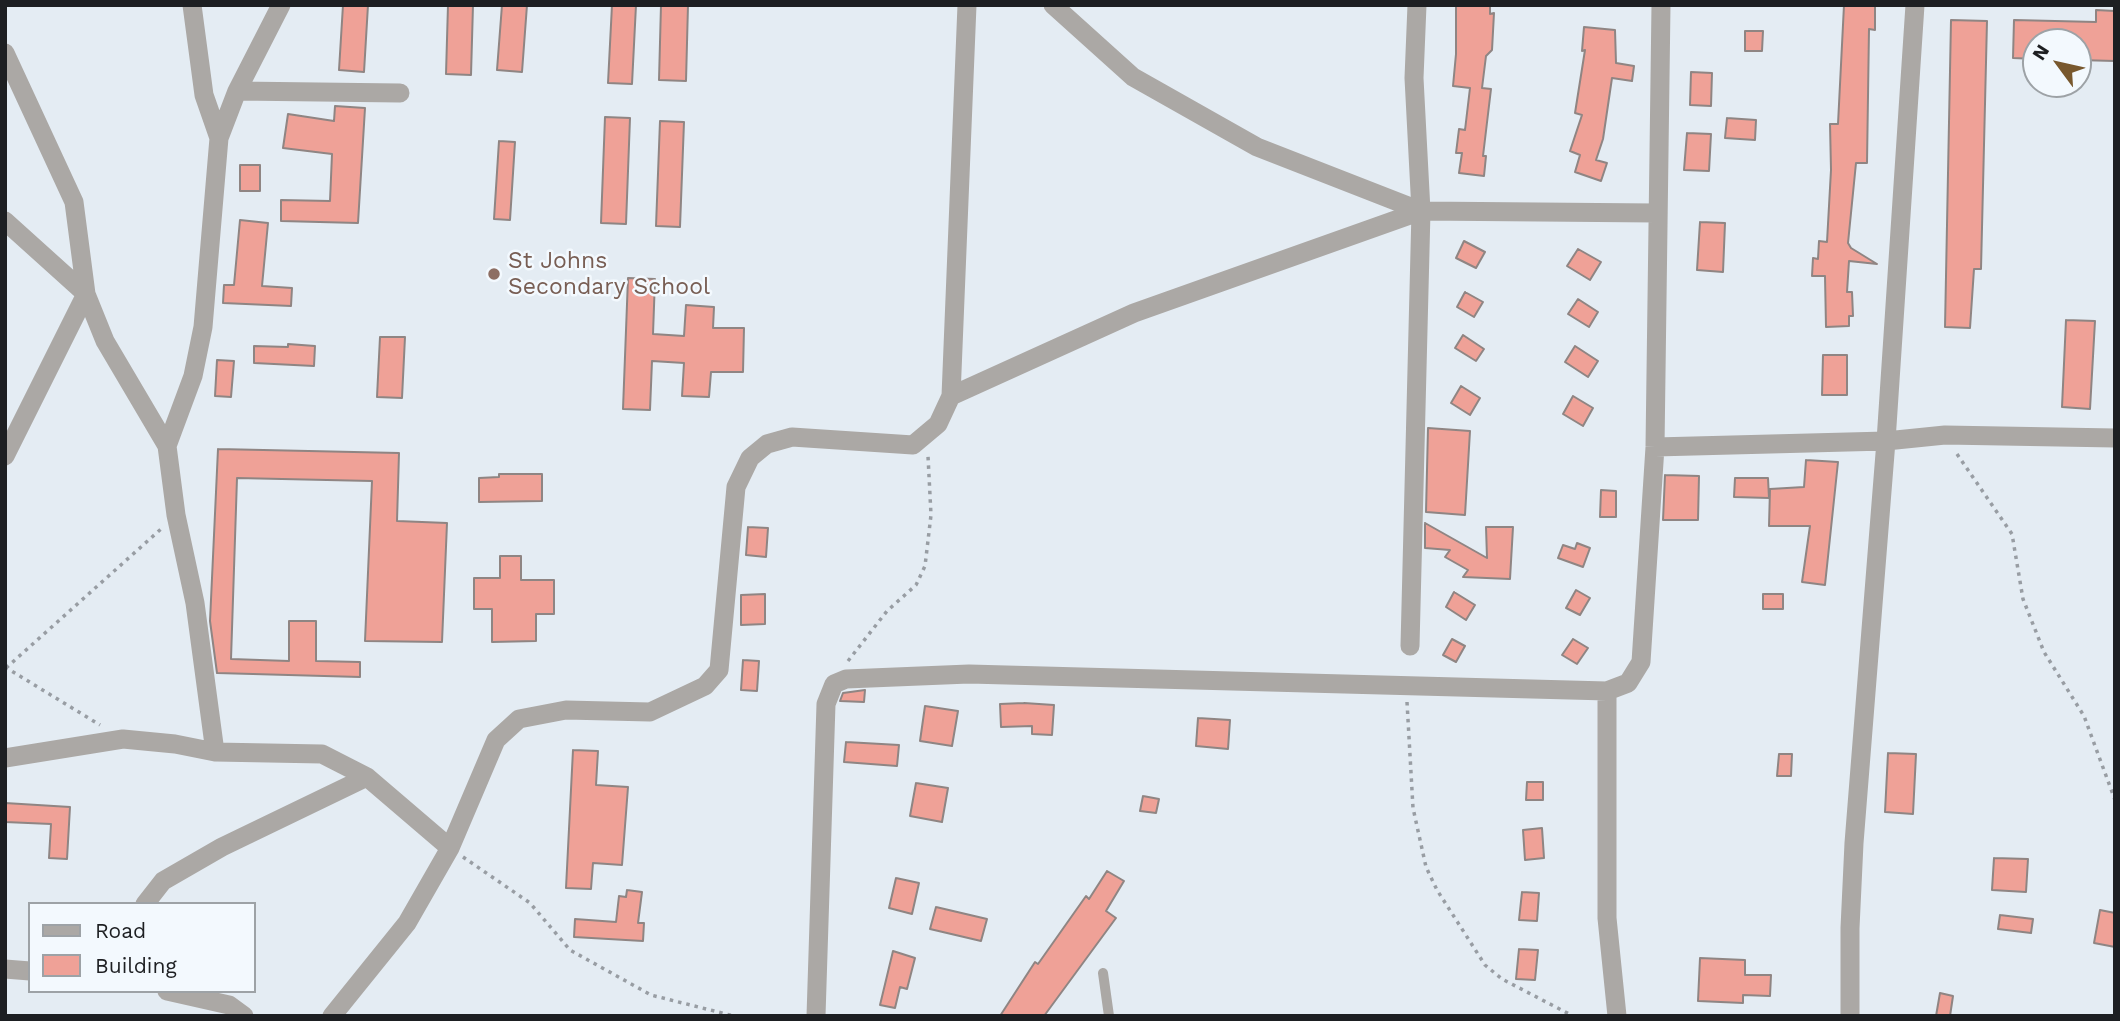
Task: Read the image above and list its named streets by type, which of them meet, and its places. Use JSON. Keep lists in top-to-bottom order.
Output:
{
  "places": ["St Johns Secondary School"],
  "legend": ["Road", "Building"],
  "north": "top left"
}
